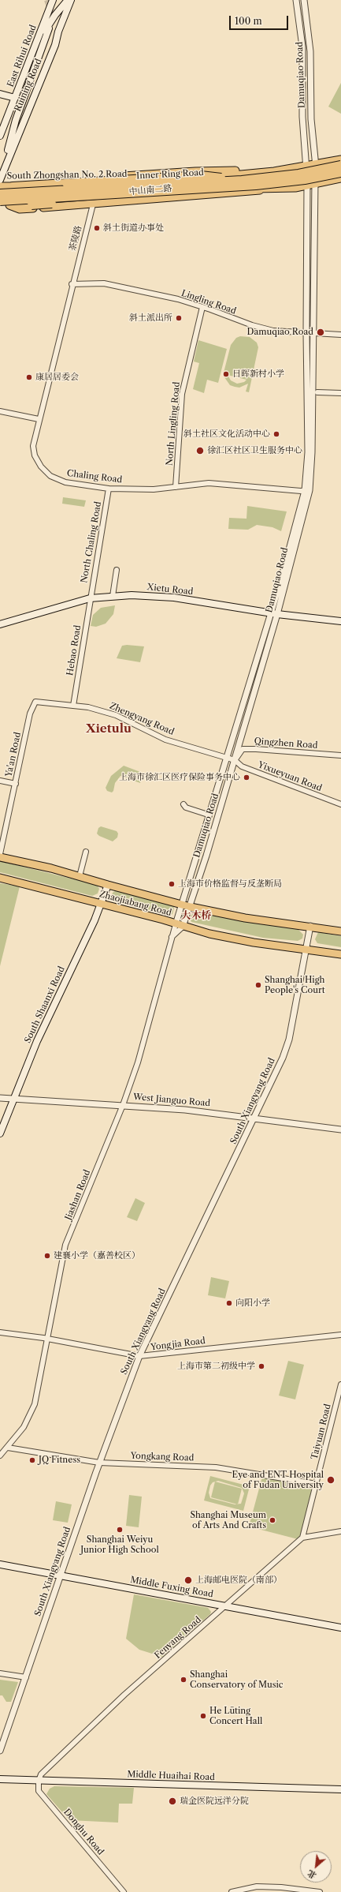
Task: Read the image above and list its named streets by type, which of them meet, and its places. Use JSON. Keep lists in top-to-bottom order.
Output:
{
  "streets": {
    "highway": ["Inner Ring Road"],
    "main road": [
      "East Rihui Road",
      "Ruining Road",
      "South Zhongshan No. 2 Road",
      "中山南二路",
      "Xietu Road",
      "Zhaojiabang Road",
      "South Shaanxi Road",
      "Middle Fuxing Road",
      "Middle Huaihai Road"
    ],
    "street": [
      "Damuqiao Road",
      "茶陵路",
      "Lingling Road",
      "North Lingling Road",
      "Chaling Road",
      "North Chaling Road",
      "Hebao Road",
      "Zhengyang Road",
      "Qingzhen Road",
      "Ya'an Road",
      "Yixueyuan Road",
      "West Jianguo Road",
      "South Xiangyang Road",
      "Jiashan Road",
      "Yongjia Road",
      "Taiyuan Road",
      "Yongkang Road",
      "Fenyang Road",
      "Donghu Road"
    ]
  },
  "crossings": [
    ["Damuqiao Road", "South Zhongshan No. 2 Road"],
    ["Damuqiao Road", "Lingling Road"],
    ["Damuqiao Road", "Chaling Road"],
    ["Damuqiao Road", "Xietu Road"],
    ["Damuqiao Road", "Zhengyang Road"],
    ["Damuqiao Road", "Qingzhen Road"],
    ["Damuqiao Road", "Yixueyuan Road"],
    ["Damuqiao Road", "Zhaojiabang Road"],
    ["Damuqiao Road", "Jiashan Road"],
    ["Inner Ring Road", "中山南二路"],
    ["South Zhongshan No. 2 Road", "中山南二路"],
    ["中山南二路", "茶陵路"],
    ["茶陵路", "Lingling Road"],
    ["茶陵路", "Chaling Road"],
    ["Lingling Road", "North Lingling Road"],
    ["Lingling Road", "Chaling Road"],
    ["North Lingling Road", "Chaling Road"],
    ["Chaling Road", "North Chaling Road"],
    ["North Chaling Road", "Xietu Road"],
    ["North Chaling Road", "Hebao Road"],
    ["Xietu Road", "Hebao Road"],
    ["Hebao Road", "Zhengyang Road"],
    ["Zhengyang Road", "Qingzhen Road"],
    ["Zhengyang Road", "Ya'an Road"],
    ["Zhengyang Road", "Yixueyuan Road"],
    ["Qingzhen Road", "Yixueyuan Road"],
    ["Zhaojiabang Road", "South Shaanxi Road"],
    ["Zhaojiabang Road", "South Xiangyang Road"],
    ["Zhaojiabang Road", "Jiashan Road"],
    ["South Shaanxi Road", "West Jianguo Road"],
    ["West Jianguo Road", "South Xiangyang Road"],
    ["West Jianguo Road", "Jiashan Road"],
    ["South Xiangyang Road", "Yongjia Road"],
    ["South Xiangyang Road", "Yongkang Road"],
    ["South Xiangyang Road", "Middle Fuxing Road"],
    ["Jiashan Road", "Yongjia Road"],
    ["Jiashan Road", "Yongkang Road"],
    ["Taiyuan Road", "Yongkang Road"],
    ["Taiyuan Road", "Fenyang Road"],
    ["Middle Fuxing Road", "Fenyang Road"],
    ["Fenyang Road", "Middle Huaihai Road"],
    ["Fenyang Road", "Donghu Road"],
    ["Middle Huaihai Road", "Donghu Road"]
  ],
  "districts": ["Xietulu", "大木桥"],
  "places": [
    "斜土街道办事处",
    "斜土派出所",
    "Damuqiao Road",
    "日晖新村小学",
    "康居居委会",
    "斜土社区文化活动中心",
    "徐汇区社区卫生服务中心",
    "上海市徐汇区医疗保险事务中心",
    "上海市价格监督与反垄断局",
    "Shanghai High People's Court",
    "建襄小学（嘉善校区）",
    "向阳小学",
    "上海市第二初级中学",
    "JQ Fitness",
    "Eye and ENT Hospital of Fudan University",
    "Shanghai Museum of Arts And Crafts",
    "Shanghai Weiyu Junior High School",
    "上海邮电医院（南部）",
    "Shanghai Conservatory of Music",
    "He Lüting Concert Hall",
    "瑞金医院远洋分院"
  ],
  "scale_bar": "100 m",
  "north": "bottom left"
}
